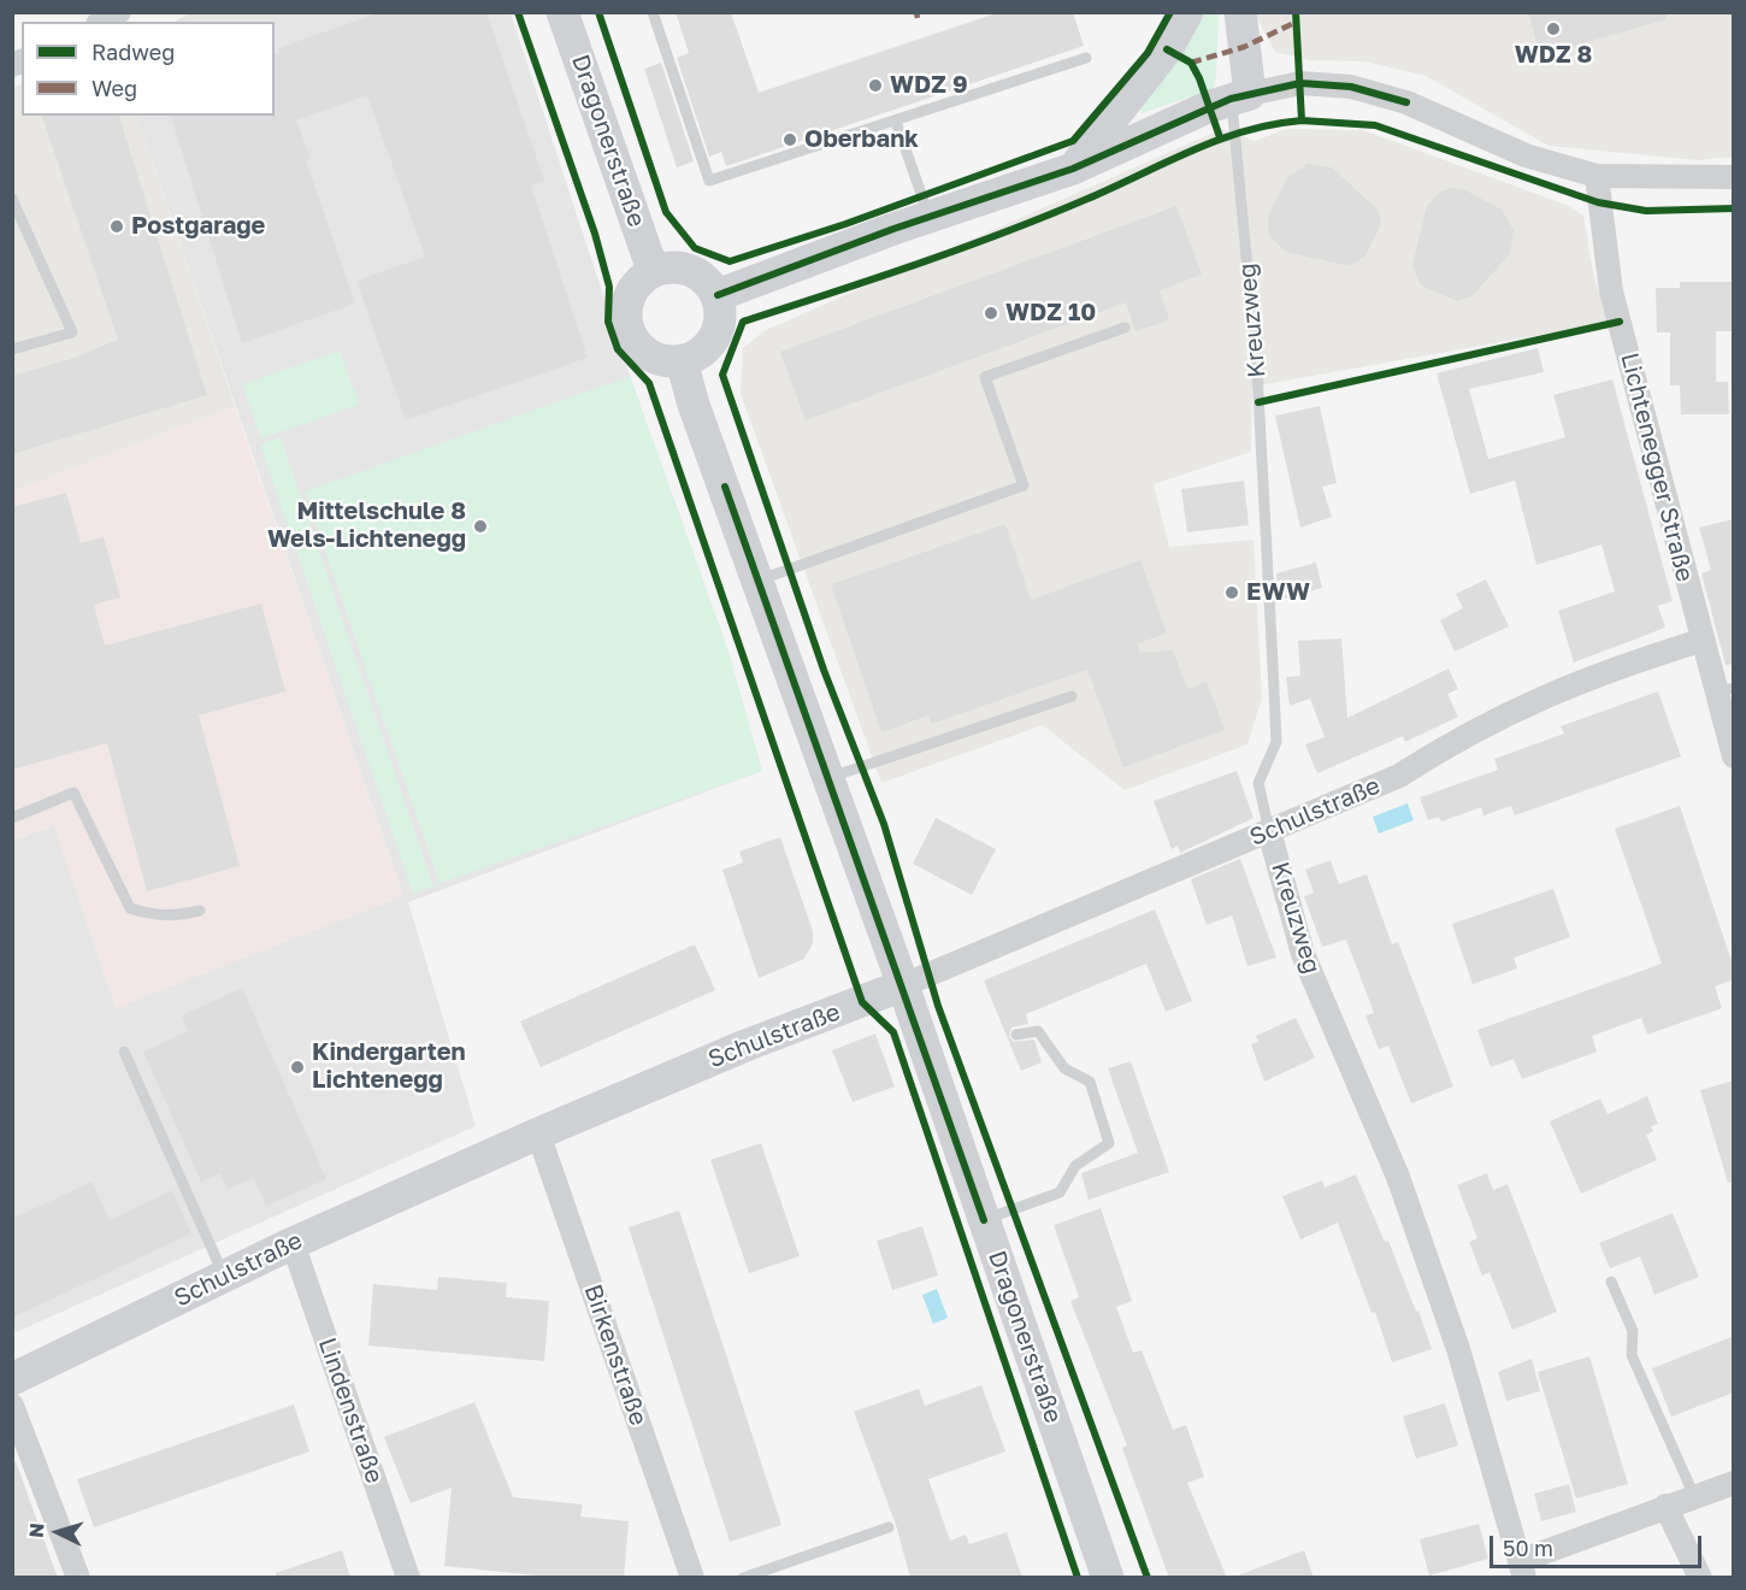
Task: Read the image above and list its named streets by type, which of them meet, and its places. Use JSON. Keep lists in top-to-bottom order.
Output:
{
  "streets": {
    "main road": ["Dragonerstraße", "Schulstraße"],
    "street": [
      "Kreuzweg",
      "Lichtenegger Straße",
      "Birkenstraße",
      "Lindenstraße"
    ]
  },
  "crossings": [
    ["Dragonerstraße", "Schulstraße"],
    ["Kreuzweg", "Schulstraße"],
    ["Lichtenegger Straße", "Schulstraße"],
    ["Schulstraße", "Birkenstraße"],
    ["Schulstraße", "Lindenstraße"]
  ],
  "places": [
    "WDZ 8",
    "WDZ 9",
    "Oberbank",
    "Postgarage",
    "WDZ 10",
    "Mittelschule 8 Wels-Lichtenegg",
    "EWW",
    "Kindergarten Lichtenegg"
  ],
  "legend": ["Radweg", "Weg"],
  "scale_bar": "50 m",
  "north": "left"
}
